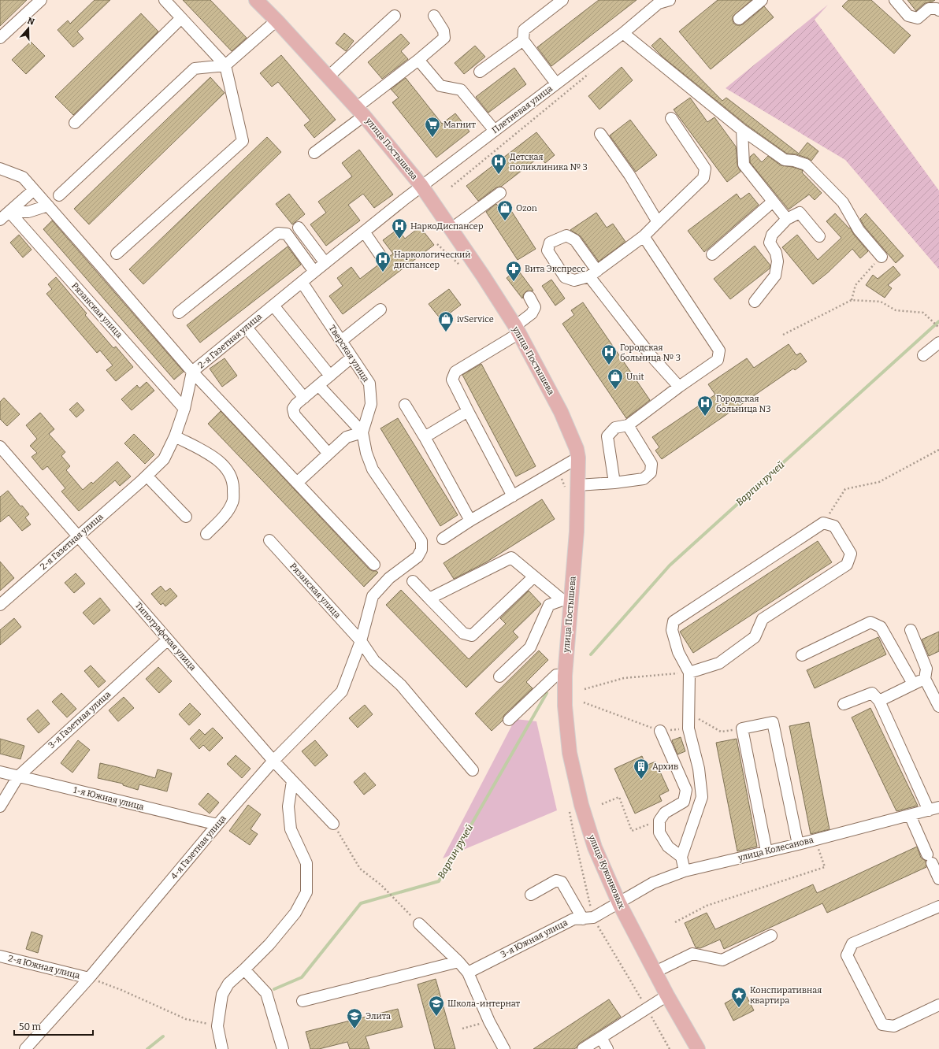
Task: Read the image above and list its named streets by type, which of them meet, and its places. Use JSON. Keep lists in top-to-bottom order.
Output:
{
  "streets": {
    "main road": ["улица Постышева", "улица Куконковых"],
    "street": [
      "Плетневая улица",
      "Рязанская улица",
      "2-я Газетная улица",
      "Тверская улица",
      "Типографская улица",
      "3-я Газетная улица",
      "1-я Южная улица",
      "4-я Газетная улица",
      "улица Колесанова",
      "3-я Южная улица",
      "2-я Южная улица"
    ]
  },
  "crossings": [
    ["Плетневая улица", "улица Постышева"],
    ["Плетневая улица", "2-я Газетная улица"],
    ["улица Постышева", "2-я Газетная улица"],
    ["улица Постышева", "улица Куконковых"],
    ["Рязанская улица", "2-я Газетная улица"],
    ["Рязанская улица", "4-я Газетная улица"],
    ["2-я Газетная улица", "Тверская улица"],
    ["2-я Газетная улица", "Типографская улица"],
    ["Тверская улица", "4-я Газетная улица"],
    ["Типографская улица", "3-я Газетная улица"],
    ["Типографская улица", "4-я Газетная улица"],
    ["3-я Газетная улица", "1-я Южная улица"],
    ["1-я Южная улица", "4-я Газетная улица"],
    ["4-я Газетная улица", "2-я Южная улица"],
    ["улица Колесанова", "улица Куконковых"],
    ["улица Колесанова", "3-я Южная улица"],
    ["улица Куконковых", "3-я Южная улица"]
  ],
  "water": ["Варгин ручей"],
  "places": {
    "supermarket": ["Магнит"],
    "hospital": [
      "Детская поликлиника № 3",
      "НаркоДиспансер",
      "Наркологический диспансер",
      "Городская больница № 3",
      "Городская больница N3"
    ],
    "shop": ["Ozon", "ivService", "Unit"],
    "pharmacy": ["Вита Экспресс"],
    "building": ["Архив"],
    "place": ["Конспиративная квартира"],
    "school or university": ["Школа-интернат", "Элита"]
  },
  "scale_bar": "50 m",
  "north": "top"
}
